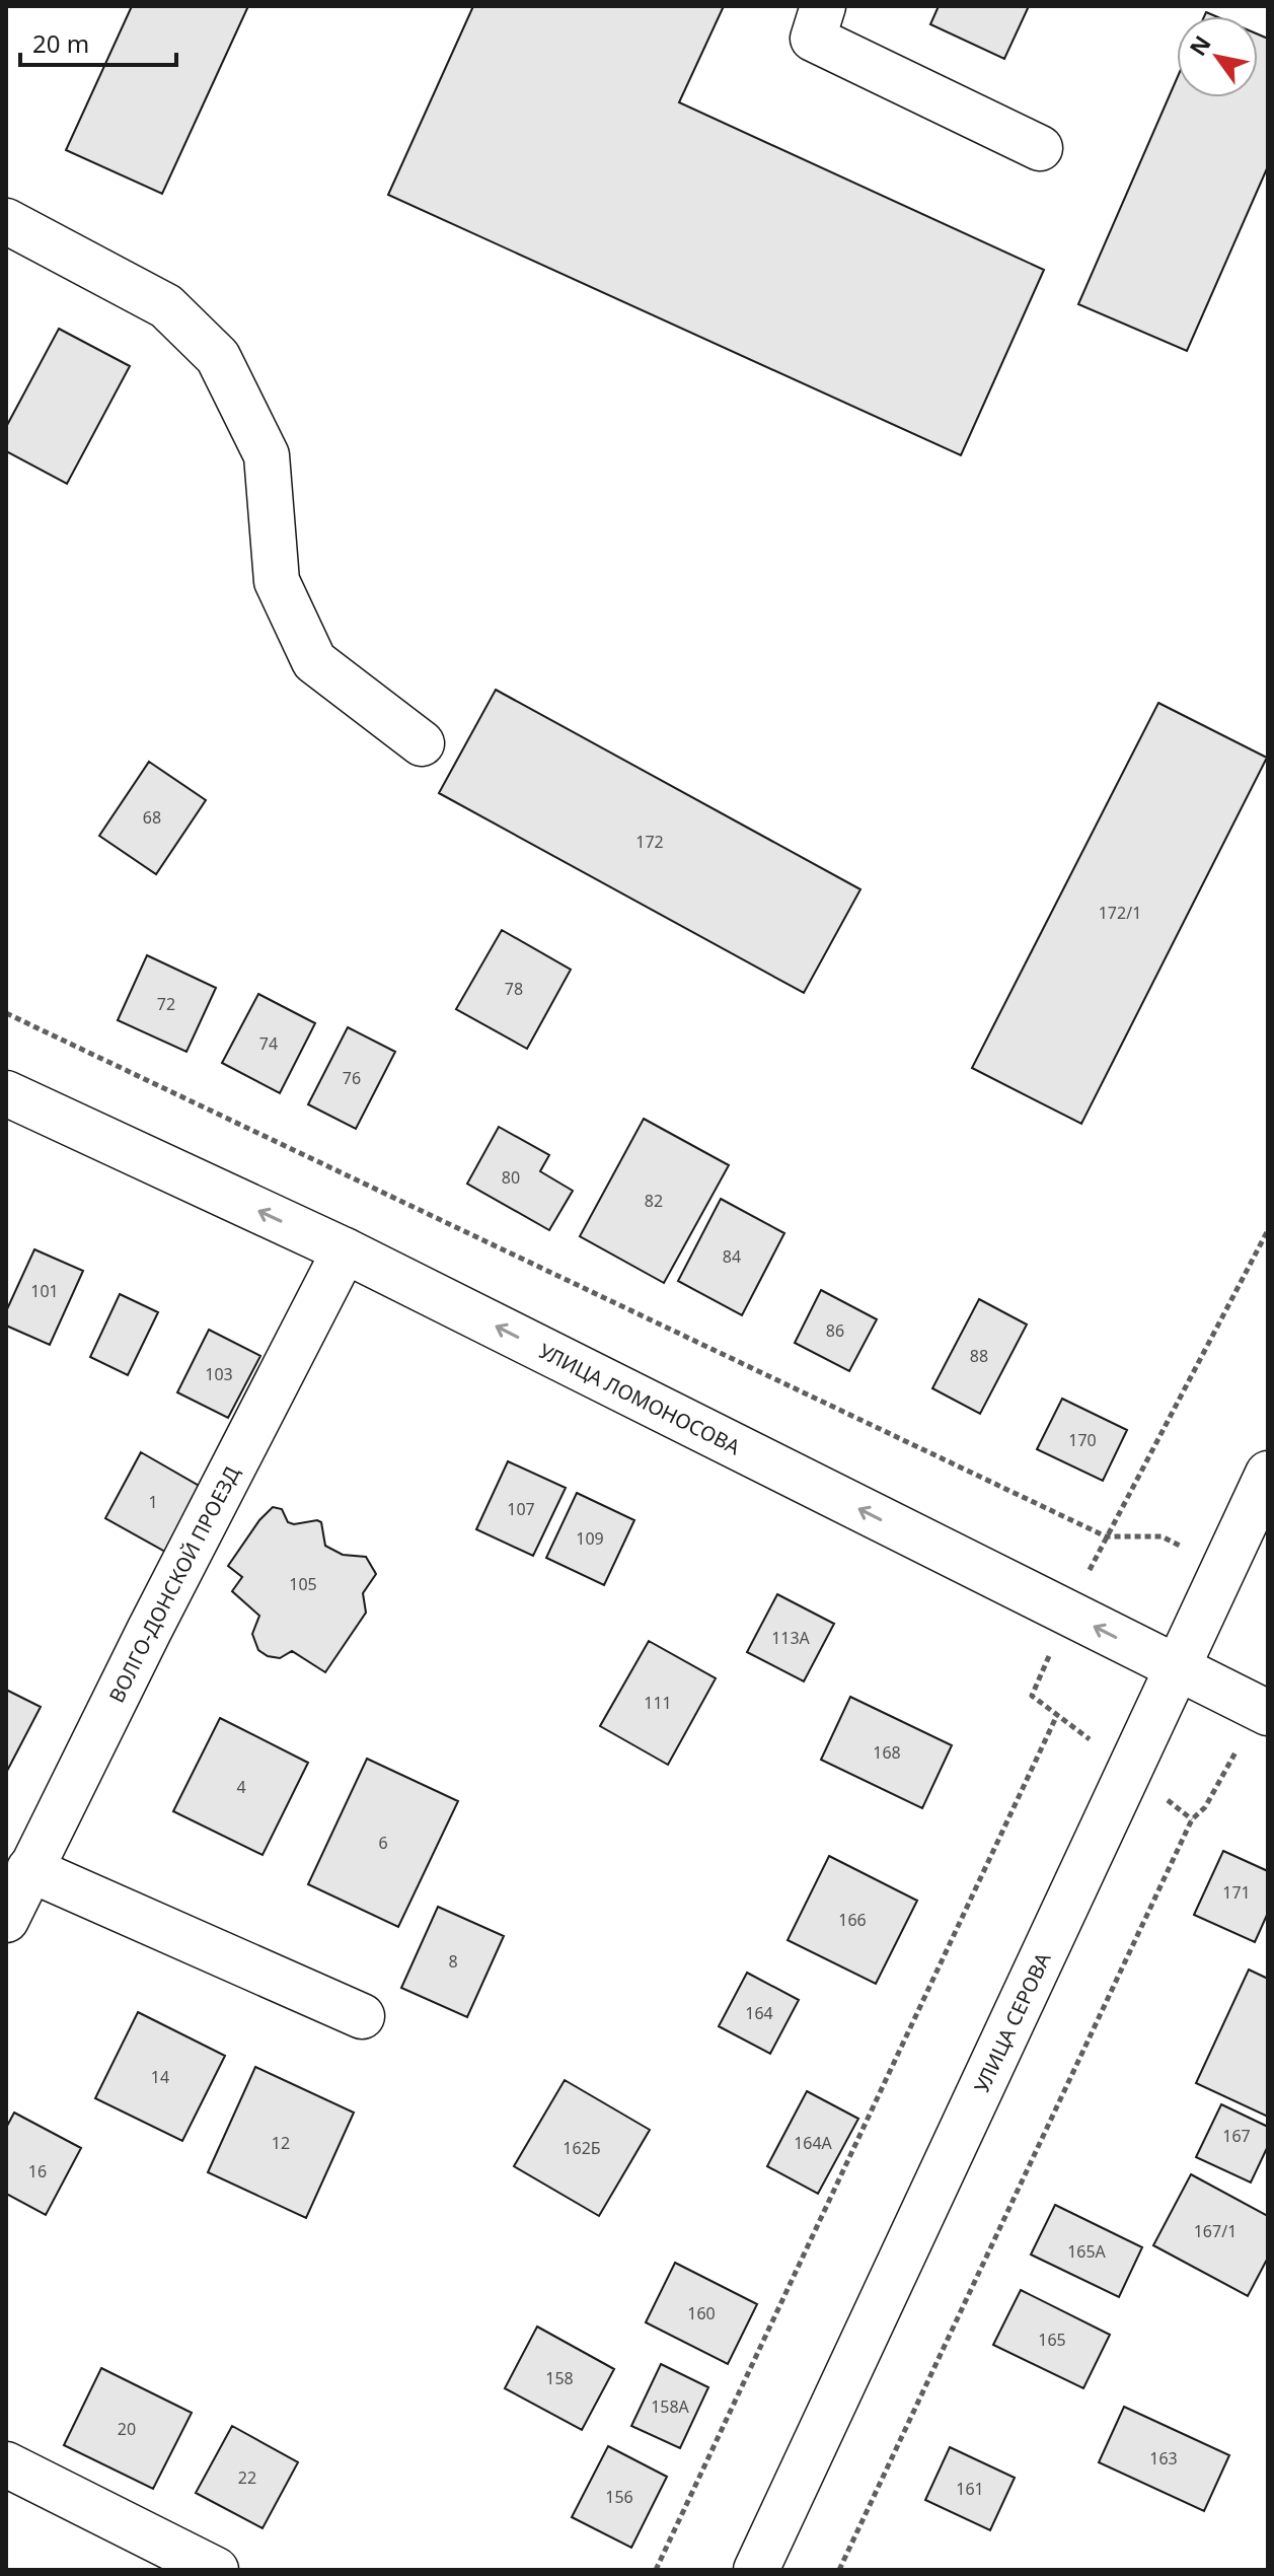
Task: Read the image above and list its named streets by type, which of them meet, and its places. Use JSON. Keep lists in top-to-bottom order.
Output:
{
  "streets": {
    "street": ["УЛИЦА ЛОМОНОСОВА", "ВОЛГО-ДОНСКОЙ ПРОЕЗД", "УЛИЦА СЕРОВА"]
  },
  "crossings": [
    ["УЛИЦА ЛОМОНОСОВА", "ВОЛГО-ДОНСКОЙ ПРОЕЗД"],
    ["УЛИЦА ЛОМОНОСОВА", "УЛИЦА СЕРОВА"]
  ],
  "one_way": ["УЛИЦА ЛОМОНОСОВА"],
  "house_numbers": [
    "68",
    "172",
    "172/1",
    "78",
    "72",
    "74",
    "76",
    "80",
    "82",
    "84",
    "101",
    "86",
    "88",
    "103",
    "170",
    "1",
    "107",
    "109",
    "105",
    "113А",
    "111",
    "168",
    "4",
    "6",
    "171",
    "166",
    "8",
    "164",
    "14",
    "167",
    "12",
    "164А",
    "162Б",
    "16",
    "167/1",
    "165А",
    "160",
    "165",
    "158",
    "158А",
    "20",
    "163",
    "22",
    "161",
    "156"
  ],
  "scale_bar": "20 m",
  "north": "top left"
}
